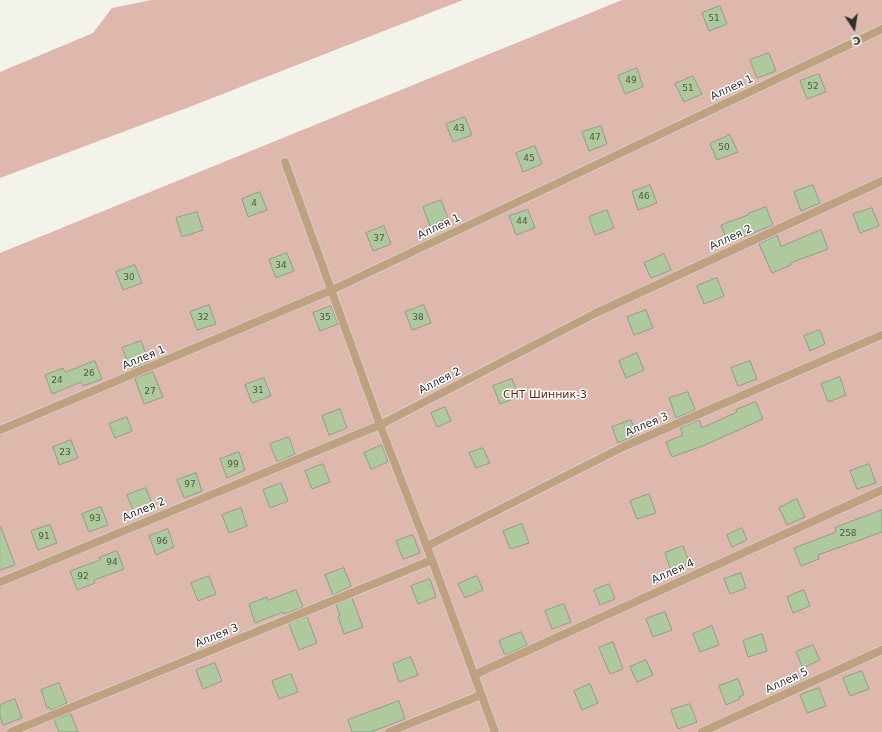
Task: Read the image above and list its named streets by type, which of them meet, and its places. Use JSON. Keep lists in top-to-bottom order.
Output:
{
  "streets": {
    "lane": [
      "Аллея 1",
      "Аллея 2",
      "Аллея 3",
      "Аллея 4",
      "Аллея 5"
    ]
  },
  "parks": ["СНТ Шинник-3"],
  "house_numbers": [
    "51",
    "49",
    "52",
    "51",
    "43",
    "47",
    "50",
    "45",
    "46",
    "4",
    "44",
    "37",
    "34",
    "30",
    "32",
    "35",
    "38",
    "26",
    "24",
    "31",
    "27",
    "23",
    "99",
    "97",
    "93",
    "258",
    "91",
    "96",
    "94",
    "92"
  ],
  "north": "bottom"
}
